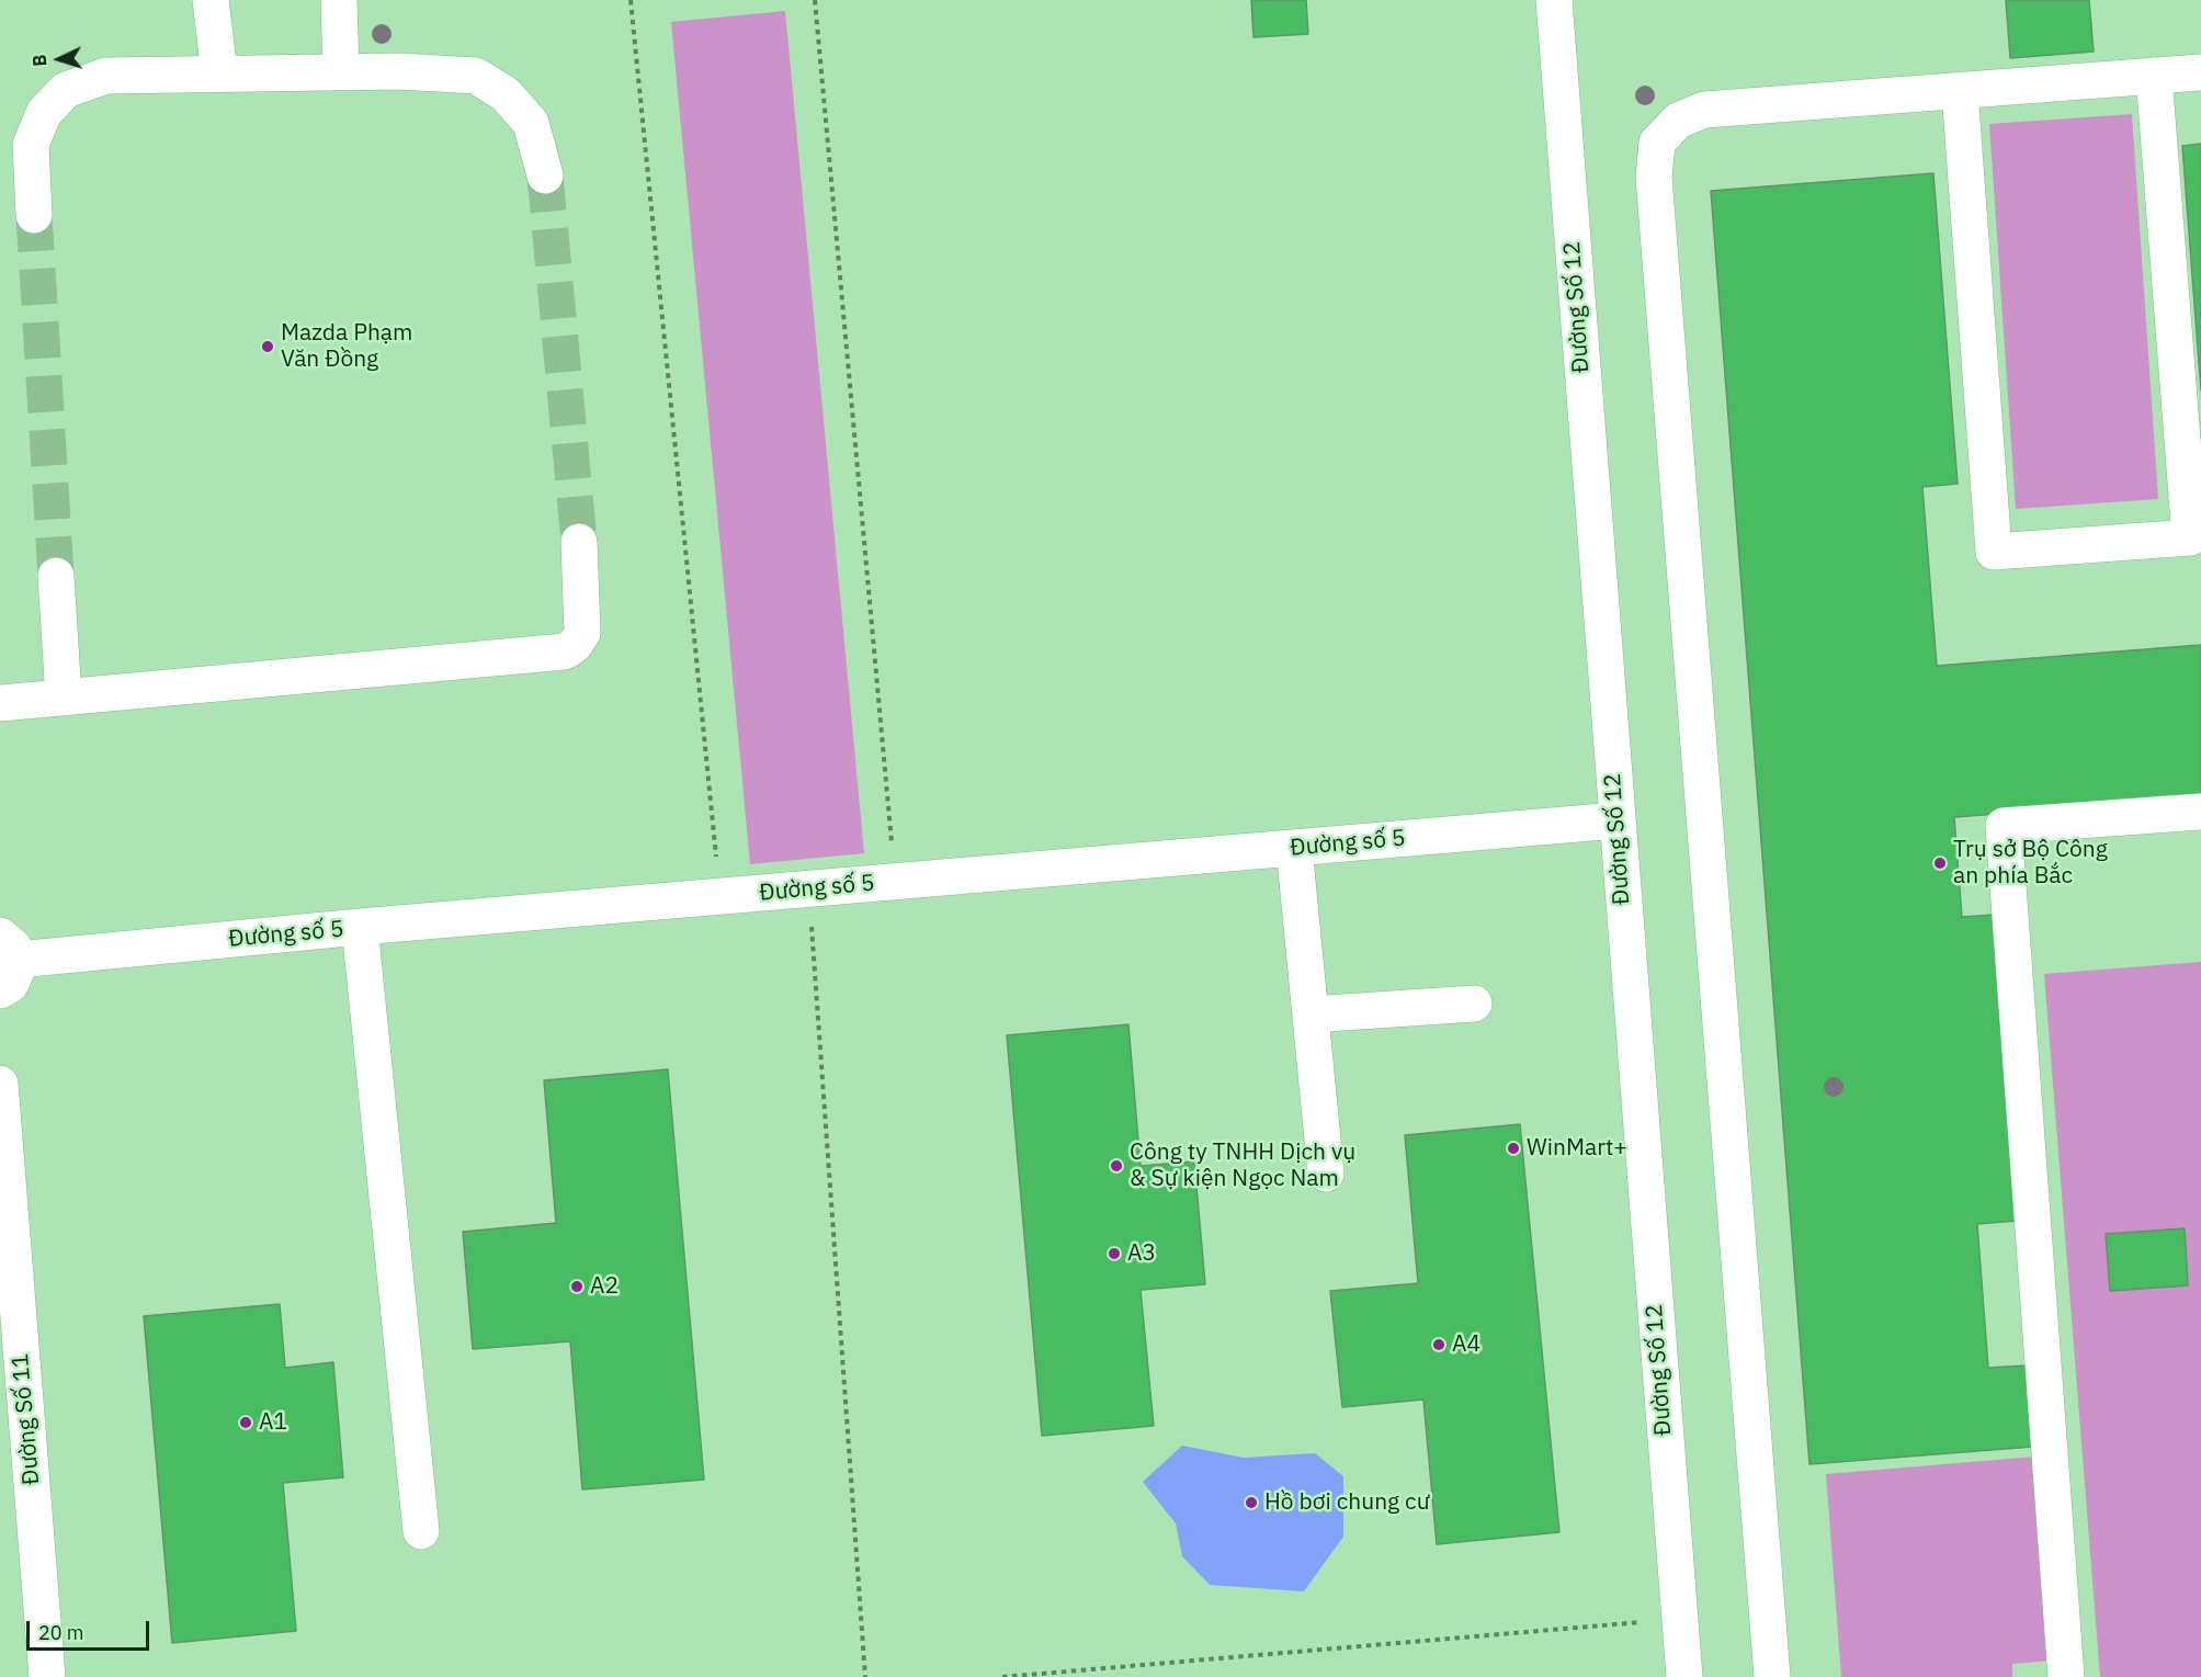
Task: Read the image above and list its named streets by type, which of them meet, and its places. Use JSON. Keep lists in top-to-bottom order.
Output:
{
  "streets": {
    "street": ["Đường Số 12", "Đường số 5", "Đường Số 11"]
  },
  "crossings": [
    ["Đường Số 12", "Đường số 5"]
  ],
  "places": [
    "Mazda Phạm Văn Đồng",
    "Trụ sở Bộ Công an phía Bắc",
    "WinMart+",
    "Công ty TNHH Dịch vụ & Sự kiện Ngọc Nam",
    "A3",
    "A2",
    "A4",
    "A1",
    "Hồ bơi chung cư"
  ],
  "scale_bar": "20 m",
  "north": "left"
}
